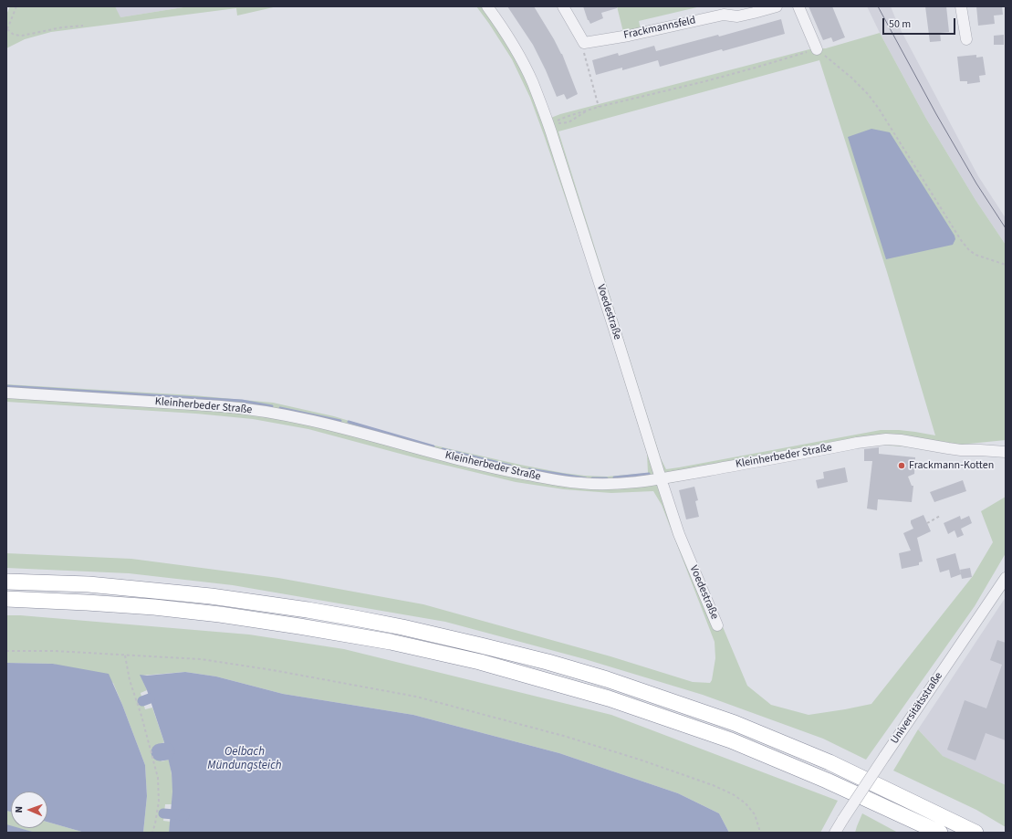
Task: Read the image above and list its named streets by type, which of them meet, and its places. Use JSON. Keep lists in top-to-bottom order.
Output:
{
  "streets": {
    "street": [
      "Frackmannsfeld",
      "Voedestraße",
      "Kleinherbeder Straße",
      "Universitätsstraße"
    ]
  },
  "crossings": [
    ["Voedestraße", "Kleinherbeder Straße"]
  ],
  "water": ["Oelbach Mündungsteich"],
  "places": ["Frackmann-Kotten"],
  "scale_bar": "50 m",
  "north": "left"
}
